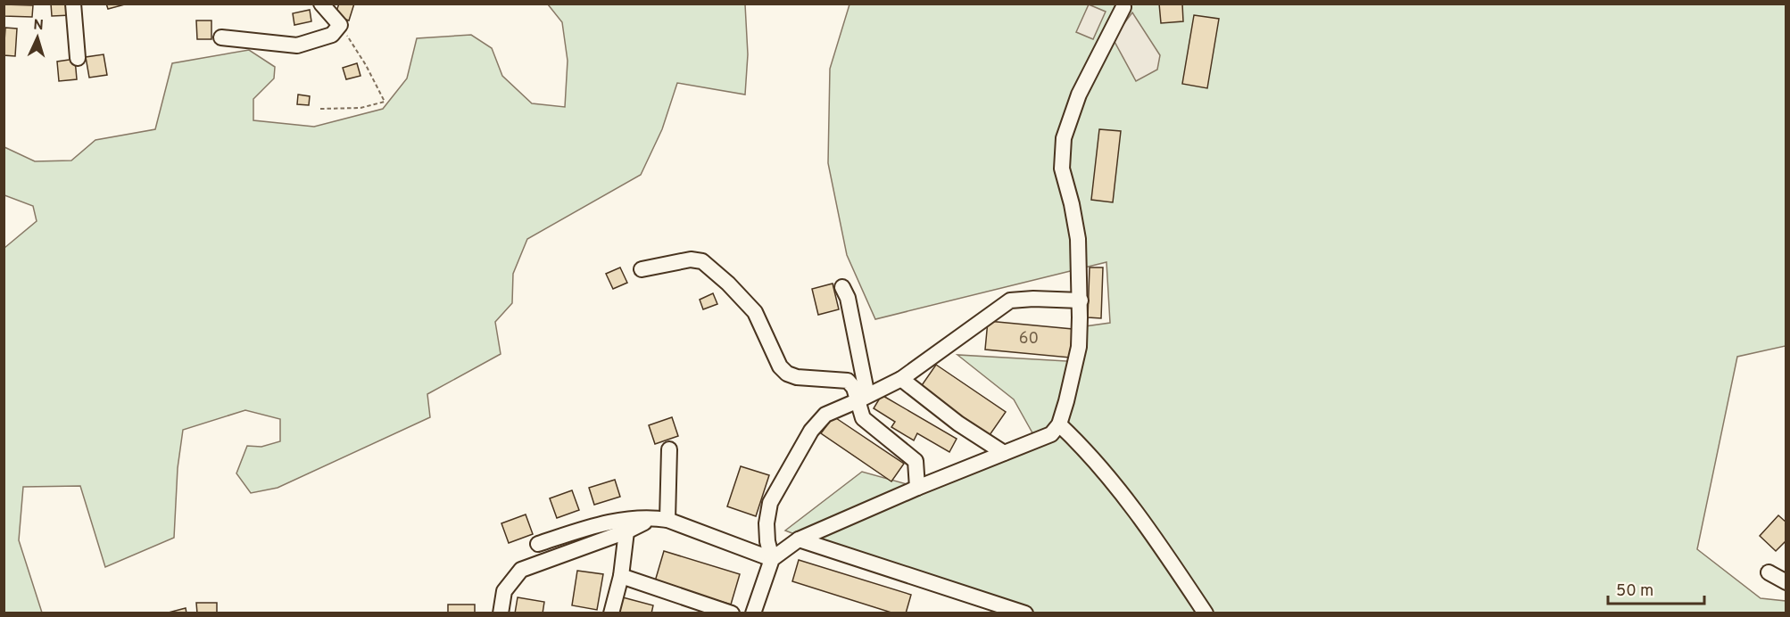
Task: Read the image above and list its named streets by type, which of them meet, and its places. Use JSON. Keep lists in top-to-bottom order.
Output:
{
  "house_numbers": ["60"],
  "scale_bar": "50 m",
  "north": "top"
}
